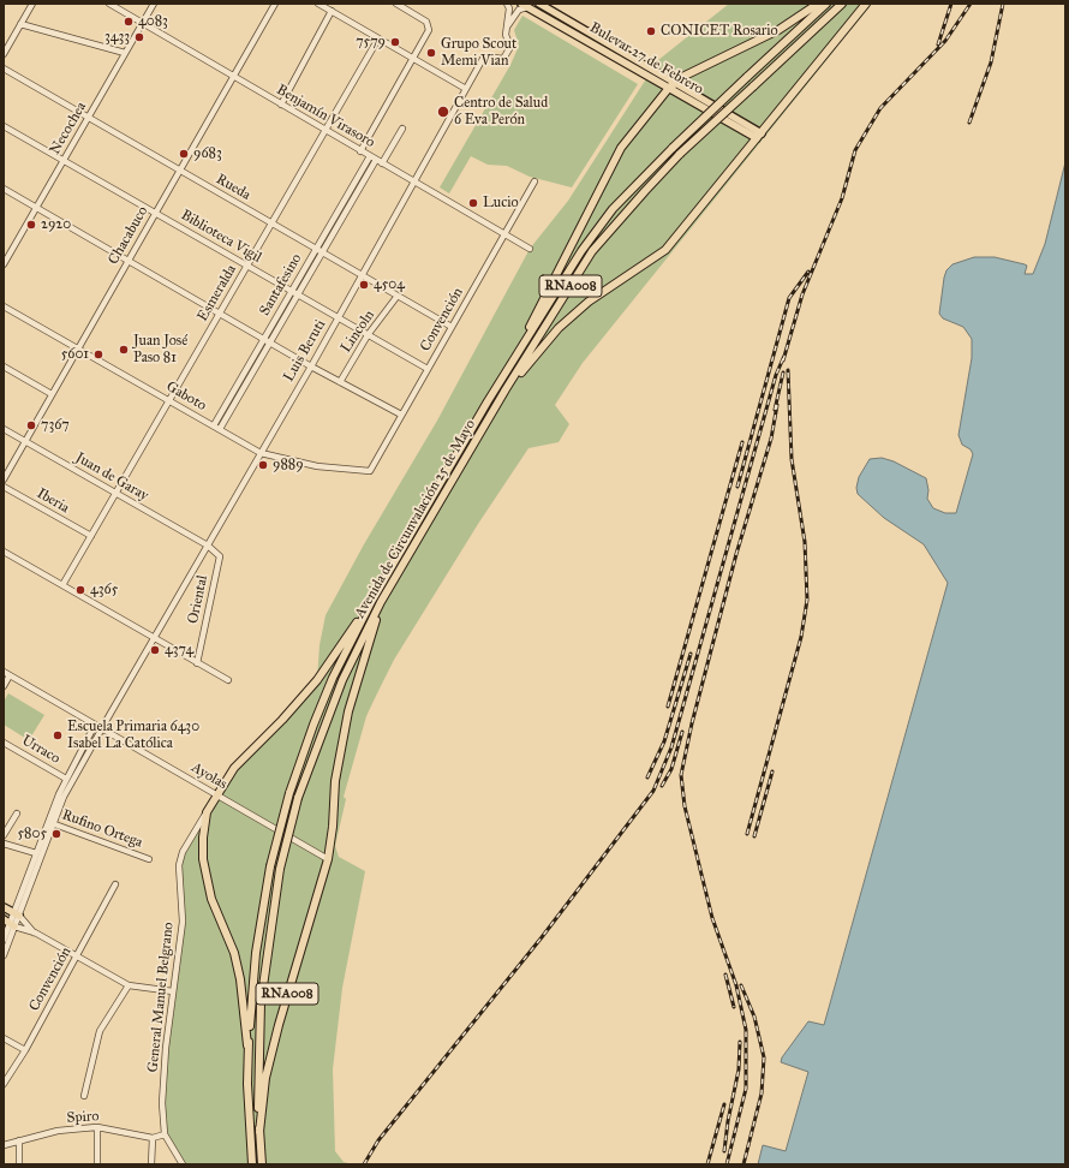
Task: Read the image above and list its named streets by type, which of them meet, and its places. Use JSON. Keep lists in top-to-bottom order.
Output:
{
  "streets": {
    "highway": ["RNA008", "Avenida de Circunvalación 25 de Mayo"],
    "main road": ["Bulevar 27 de Febrero"],
    "street": [
      "Benjamín Virasoro",
      "Necochea",
      "Rueda",
      "Chacabuco",
      "Biblioteca Vigil",
      "Santafesino",
      "Esmeralda",
      "Convención",
      "Lincoln",
      "Luis Beruti",
      "Gaboto",
      "Juan de Garay",
      "Iberia",
      "Oriental",
      "Urraco",
      "Ayolas",
      "Rufino Ortega",
      "General Manuel Belgrano",
      "Spiro"
    ]
  },
  "crossings": [
    ["Bulevar 27 de Febrero", "RNA008"],
    ["Benjamín Virasoro", "Necochea"],
    ["Benjamín Virasoro", "Chacabuco"],
    ["Benjamín Virasoro", "Santafesino"],
    ["Benjamín Virasoro", "Esmeralda"],
    ["Benjamín Virasoro", "Convención"],
    ["Benjamín Virasoro", "Luis Beruti"],
    ["Necochea", "Rueda"],
    ["Necochea", "Biblioteca Vigil"],
    ["Rueda", "Chacabuco"],
    ["Rueda", "Santafesino"],
    ["Rueda", "Esmeralda"],
    ["Rueda", "Convención"],
    ["Rueda", "Lincoln"],
    ["Rueda", "Luis Beruti"],
    ["Chacabuco", "Biblioteca Vigil"],
    ["Chacabuco", "Gaboto"],
    ["Chacabuco", "Juan de Garay"],
    ["Biblioteca Vigil", "Santafesino"],
    ["Biblioteca Vigil", "Esmeralda"],
    ["Biblioteca Vigil", "Convención"],
    ["Biblioteca Vigil", "Lincoln"],
    ["Biblioteca Vigil", "Luis Beruti"],
    ["Santafesino", "Gaboto"],
    ["RNA008", "Avenida de Circunvalación 25 de Mayo"],
    ["RNA008", "Ayolas"],
    ["Esmeralda", "Gaboto"],
    ["Esmeralda", "Juan de Garay"],
    ["Esmeralda", "Iberia"],
    ["Convención", "Gaboto"],
    ["Luis Beruti", "Gaboto"],
    ["Luis Beruti", "Juan de Garay"],
    ["Luis Beruti", "Oriental"],
    ["Luis Beruti", "Ayolas"],
    ["Luis Beruti", "Rufino Ortega"],
    ["Juan de Garay", "Oriental"],
    ["General Manuel Belgrano", "Spiro"]
  ],
  "places": [
    "4083",
    "CONICET Rosario",
    "3433",
    "7579",
    "Grupo Scout Memi Vian",
    "Centro de Salud 6 Eva Perón",
    "9683",
    "Lucio",
    "2920",
    "4504",
    "Juan José Paso 81",
    "5601",
    "7367",
    "9889",
    "4365",
    "4374",
    "Escuela Primaria 6430 Isabel La Católica",
    "5805"
  ]
}
